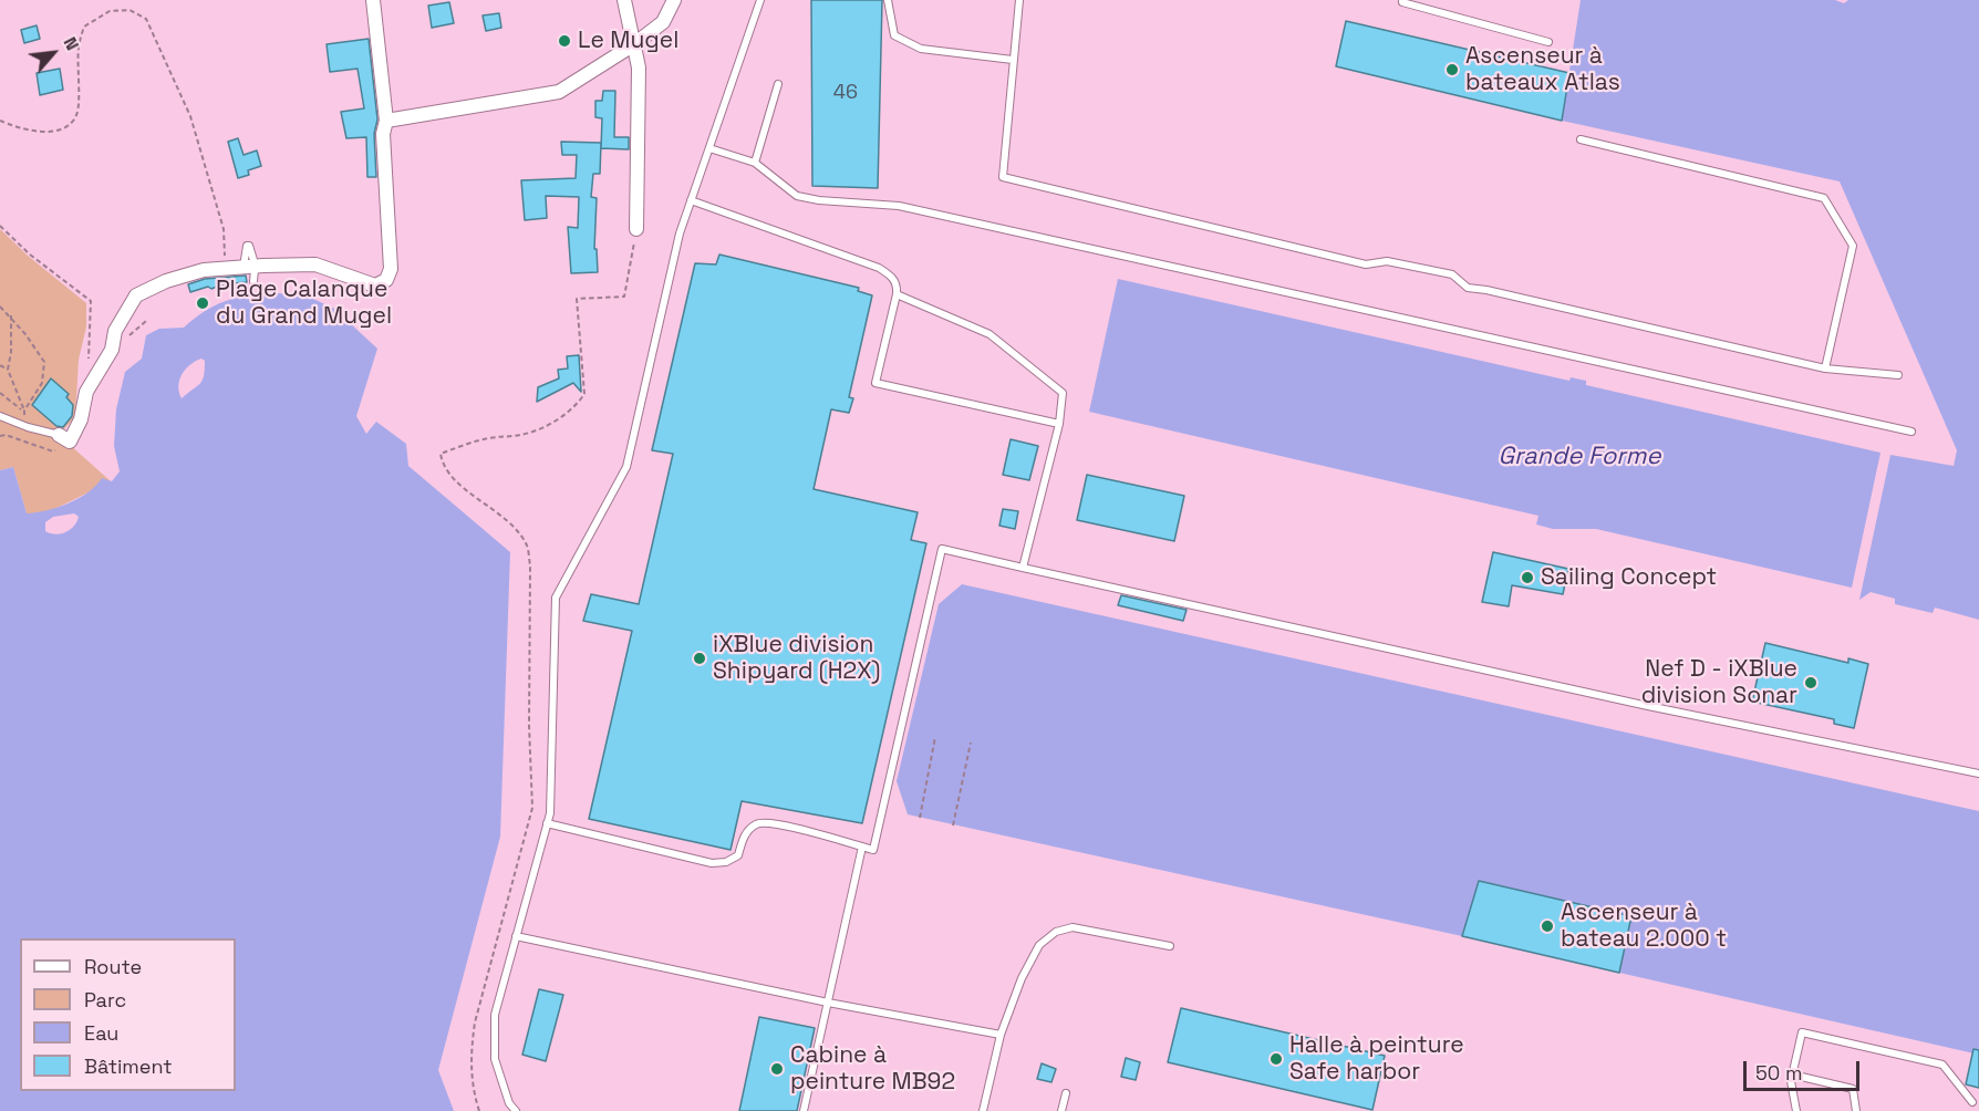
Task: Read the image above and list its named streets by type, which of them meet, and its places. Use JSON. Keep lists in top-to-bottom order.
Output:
{
  "water": ["Grande Forme"],
  "places": [
    "Le Mugel",
    "Ascenseur à bateaux Atlas",
    "Plage Calanque du Grand Mugel",
    "Sailing Concept",
    "iXBlue division Shipyard (H2X)",
    "Nef D - iXBlue division Sonar",
    "Ascenseur à bateau 2.000 t",
    "Halle à peinture Safe harbor",
    "Cabine à peinture MB92"
  ],
  "house_numbers": ["46"],
  "legend": [
    "Route",
    "Parc",
    "Eau",
    "Bâtiment"
  ],
  "scale_bar": "50 m",
  "north": "top right"
}
